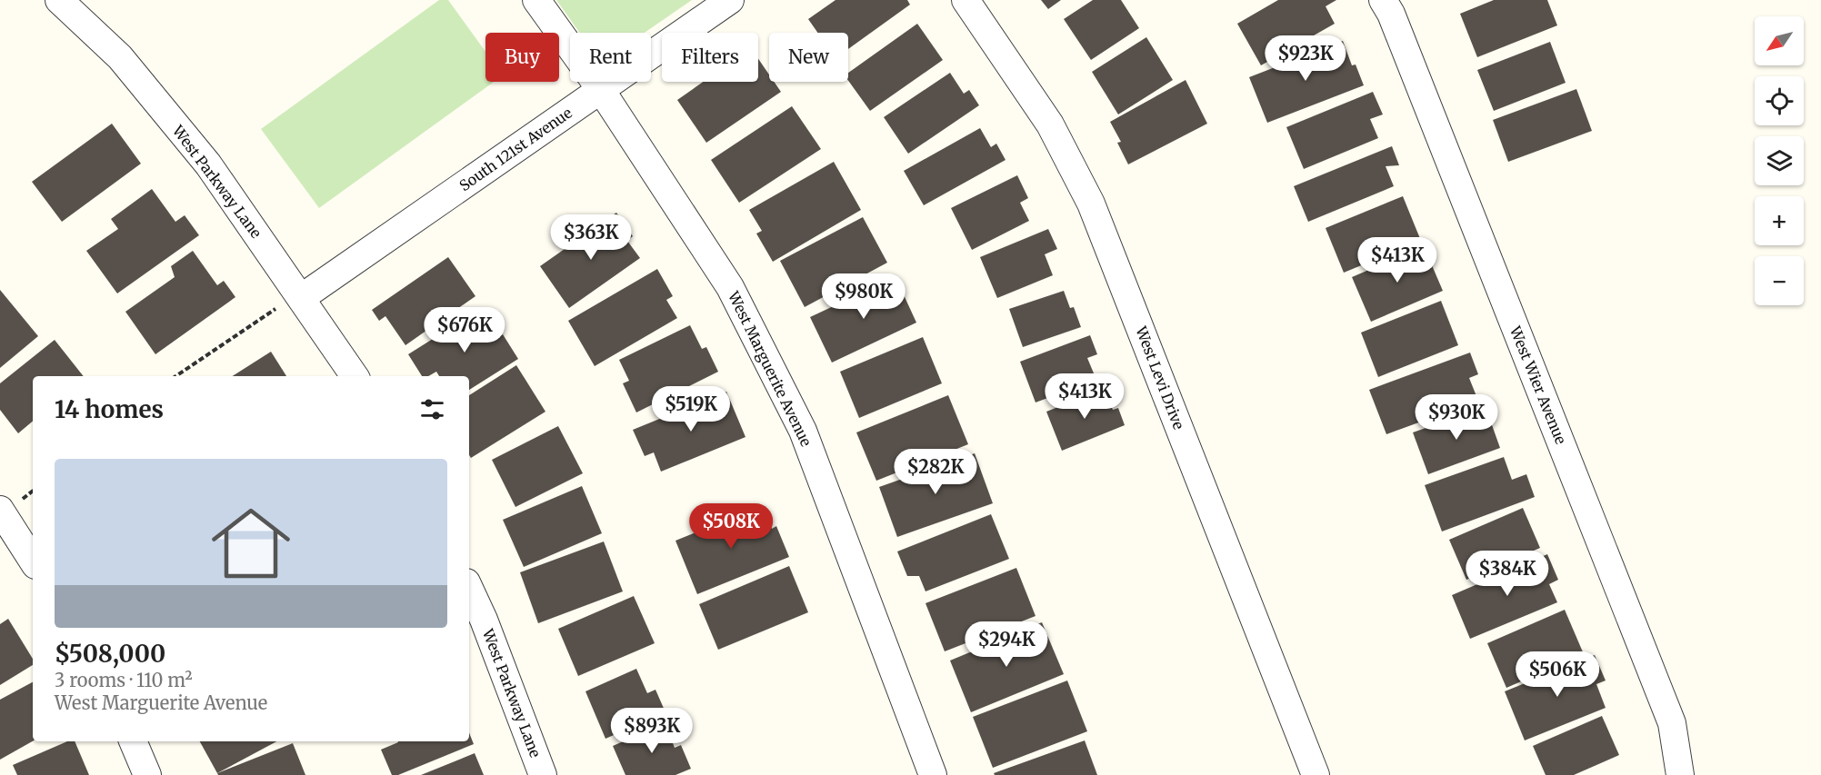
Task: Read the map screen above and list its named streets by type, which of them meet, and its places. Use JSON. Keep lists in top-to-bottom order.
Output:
{
  "streets": {
    "street": [
      "South 121st Avenue",
      "West Parkway Lane",
      "West Marguerite Avenue",
      "West Levi Drive",
      "West Wier Avenue"
    ]
  },
  "crossings": [
    ["South 121st Avenue", "West Parkway Lane"],
    ["South 121st Avenue", "West Marguerite Avenue"]
  ],
  "north": "bottom left",
  "page": {
    "map_buttons": ["+", "−"],
    "chip": [
      "Buy",
      "Rent",
      "Filters",
      "New"
    ],
    "price": [
      "$923K",
      "$363K",
      "$413K",
      "$980K",
      "$676K",
      "$413K",
      "$519K",
      "$930K",
      "$282K",
      "$508K",
      "$384K",
      "$294K",
      "$506K",
      "$893K"
    ],
    "heading": "14 homes",
    "list": [
      {
        "name": "$508,000",
        "note": "3 rooms · 110 m² · West Marguerite Avenue"
      }
    ]
  }
}
